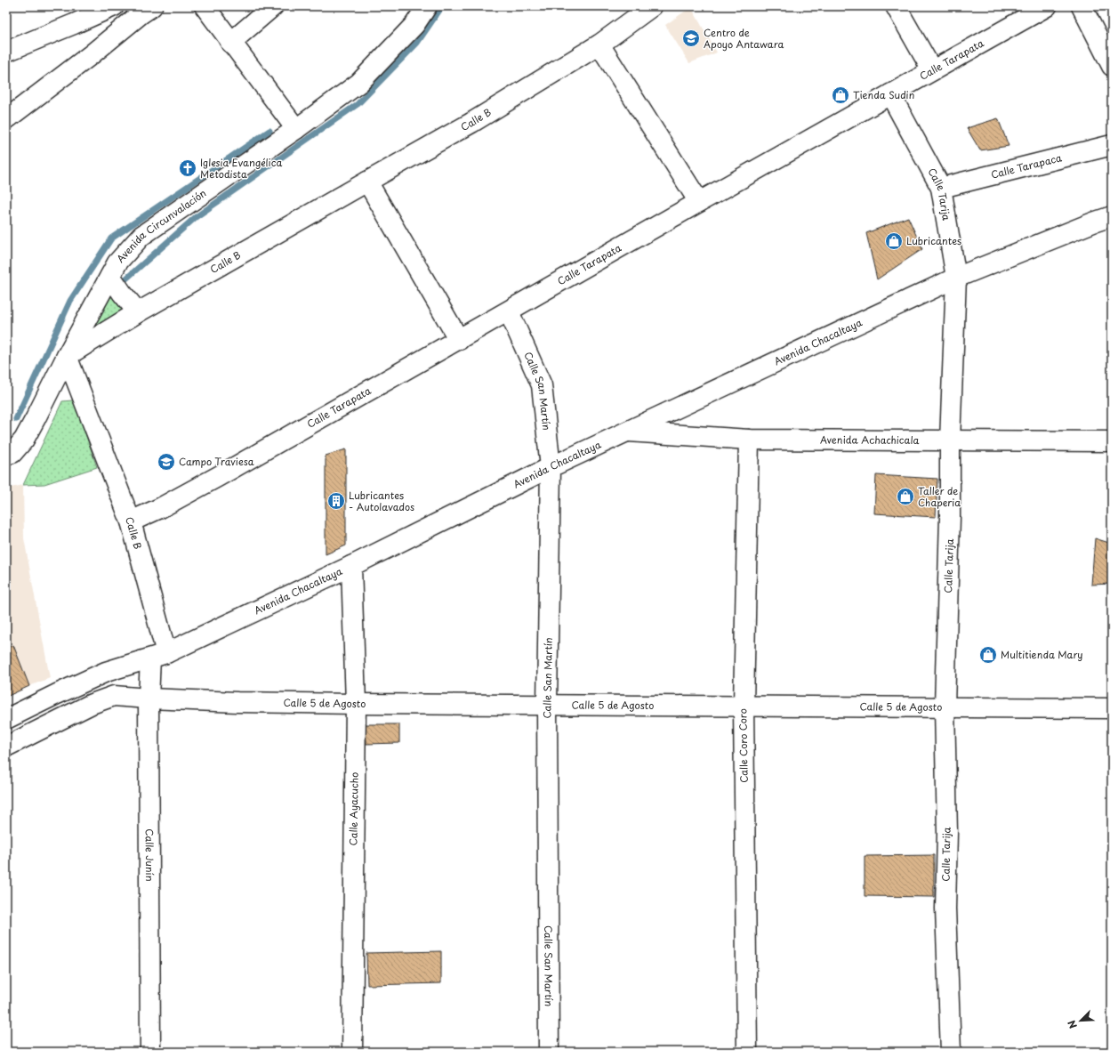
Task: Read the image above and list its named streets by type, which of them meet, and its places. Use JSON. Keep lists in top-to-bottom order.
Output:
{
  "streets": {
    "street": [
      "Calle Tarapata",
      "Calle B",
      "Calle Tarapaca",
      "Calle Tarija",
      "Avenida Circunvalación",
      "Avenida Chacaltaya",
      "Calle San Martín",
      "Avenida Achachicala",
      "Calle 5 de Agosto",
      "Calle Coro Coro",
      "Calle Ayacucho",
      "Calle Junín"
    ]
  },
  "crossings": [
    ["Calle Tarapata", "Calle B"],
    ["Calle Tarapata", "Calle Tarija"],
    ["Calle Tarapata", "Calle San Martín"],
    ["Calle B", "Avenida Circunvalación"],
    ["Calle B", "Avenida Chacaltaya"],
    ["Calle B", "Calle Junín"],
    ["Calle Tarapaca", "Calle Tarija"],
    ["Calle Tarija", "Avenida Chacaltaya"],
    ["Calle Tarija", "Avenida Achachicala"],
    ["Calle Tarija", "Calle 5 de Agosto"],
    ["Avenida Chacaltaya", "Calle San Martín"],
    ["Avenida Chacaltaya", "Avenida Achachicala"],
    ["Avenida Chacaltaya", "Calle Ayacucho"],
    ["Avenida Chacaltaya", "Calle Junín"],
    ["Calle San Martín", "Calle 5 de Agosto"],
    ["Avenida Achachicala", "Calle Coro Coro"],
    ["Calle 5 de Agosto", "Calle Coro Coro"],
    ["Calle 5 de Agosto", "Calle Ayacucho"],
    ["Calle 5 de Agosto", "Calle Junín"]
  ],
  "places": {
    "school or university": ["Centro de Apoyo Antawara", "Campo Traviesa"],
    "shop": [
      "Tienda Sudin",
      "Lubricantes",
      "Taller de Chaperia",
      "Multitienda Mary"
    ],
    "church": ["Iglesia Evangélica Metodista"],
    "building": ["Lubricantes - Autolavados"]
  },
  "north": "bottom left"
}
